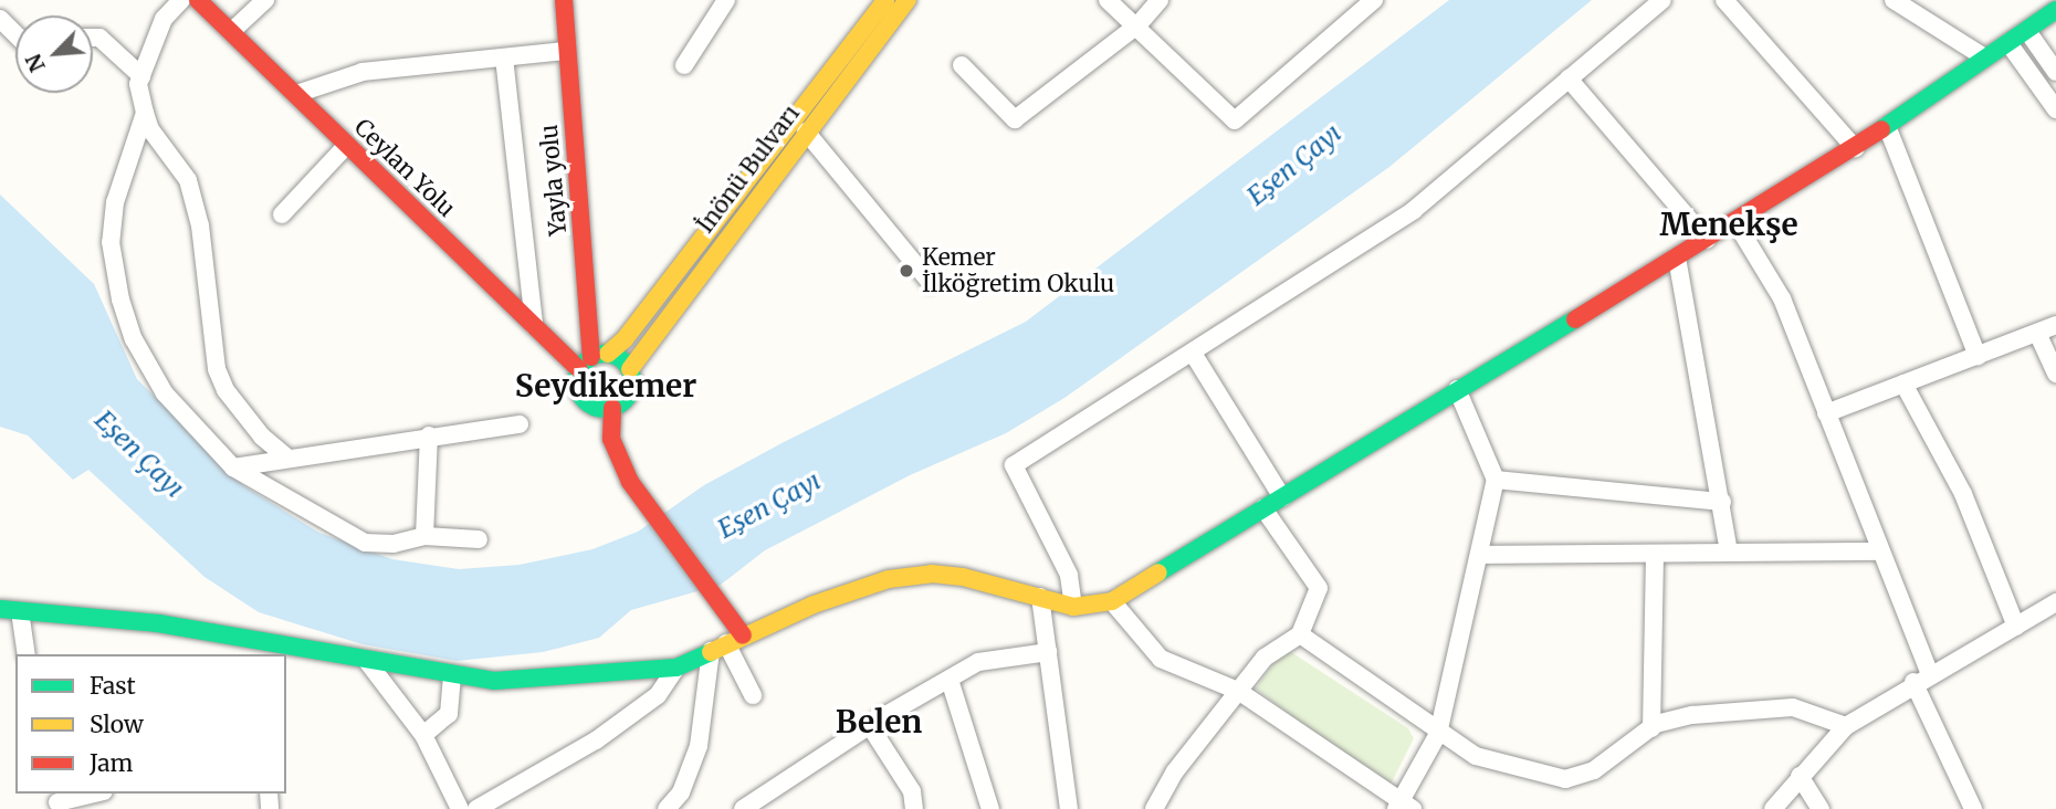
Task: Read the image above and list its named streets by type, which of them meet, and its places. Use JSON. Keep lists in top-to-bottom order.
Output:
{
  "streets": {
    "street": ["Ceylan Yolu", "İnönü Bulvarı", "Yayla yolu"]
  },
  "crossings": [
    ["Ceylan Yolu", "İnönü Bulvarı"],
    ["Ceylan Yolu", "Yayla yolu"],
    ["İnönü Bulvarı", "Yayla yolu"]
  ],
  "districts": ["Menekşe", "Seydikemer", "Belen"],
  "water": ["Eşen Çayı"],
  "places": ["Kemer İlköğretim Okulu"],
  "legend": ["Fast", "Slow", "Jam"],
  "north": "bottom left"
}
